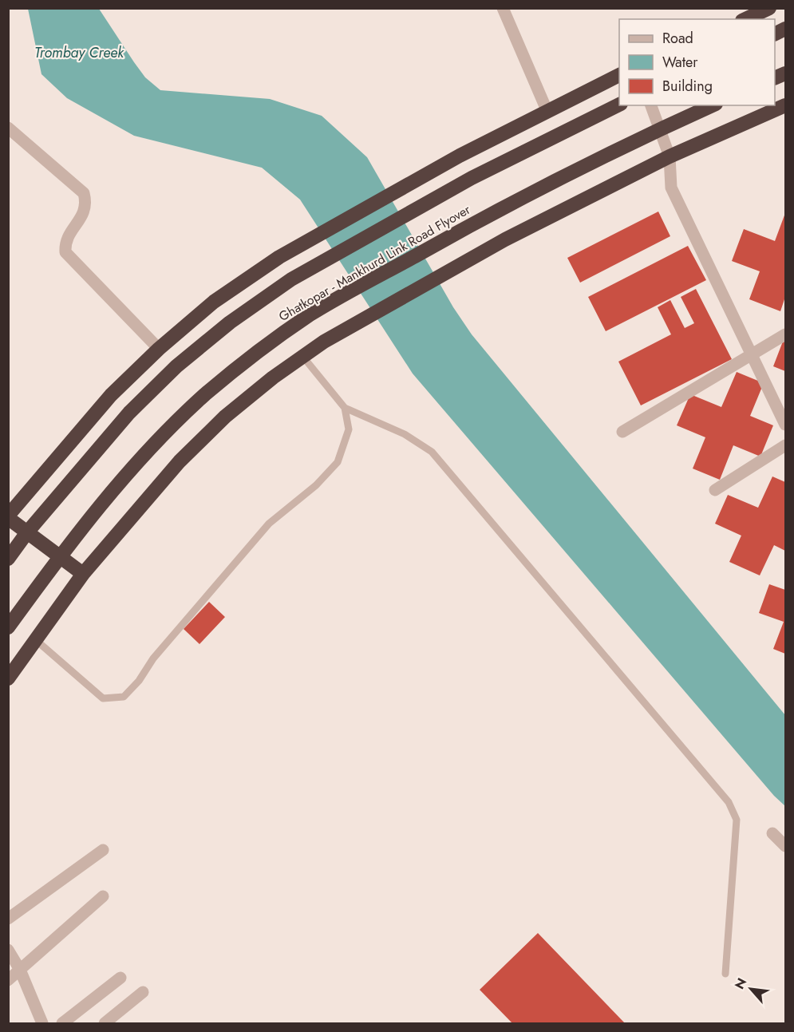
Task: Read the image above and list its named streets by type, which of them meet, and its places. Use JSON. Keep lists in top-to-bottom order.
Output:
{
  "streets": {
    "highway": ["Ghatkopar - Mankhurd Link Road Flyover"]
  },
  "water": ["Trombay Creek"],
  "legend": ["Road", "Water", "Building"],
  "north": "top left"
}
